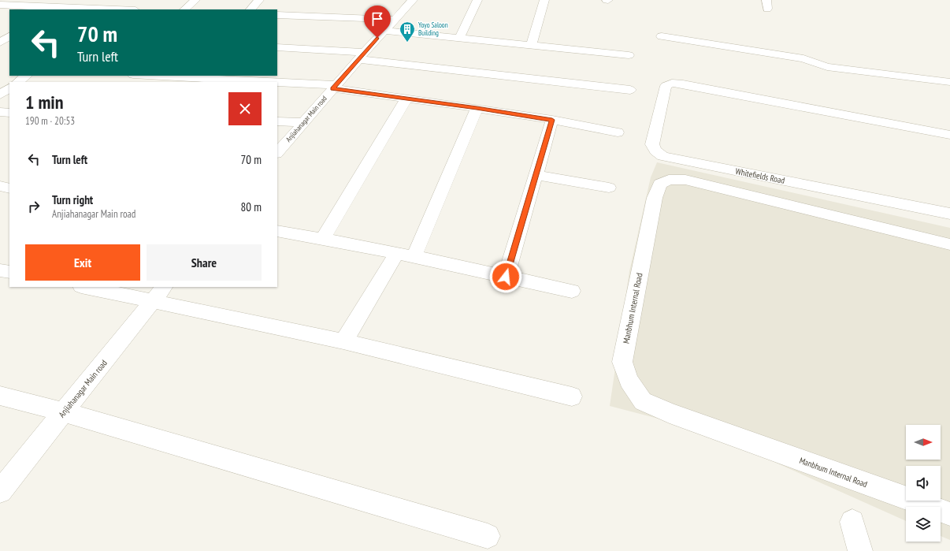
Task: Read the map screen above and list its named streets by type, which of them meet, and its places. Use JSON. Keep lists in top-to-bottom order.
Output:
{
  "streets": {
    "street": ["Anjiahanagar Main road", "Whitefields Road", "Manbhum Internal Road"]
  },
  "places": {
    "building": ["Yoyo Saloon Building"]
  },
  "north": "right",
  "page": {
    "turn": ["70 m", "Turn left"],
    "heading": ["1 min", "190 m · 20:53"],
    "list": [
      {
        "name": "Turn left",
        "value": "70 m"
      },
      {
        "name": "Turn right",
        "note": "Anjiahanagar Main road",
        "value": "80 m"
      }
    ],
    "buttons": ["Exit", "Share"]
  }
}
